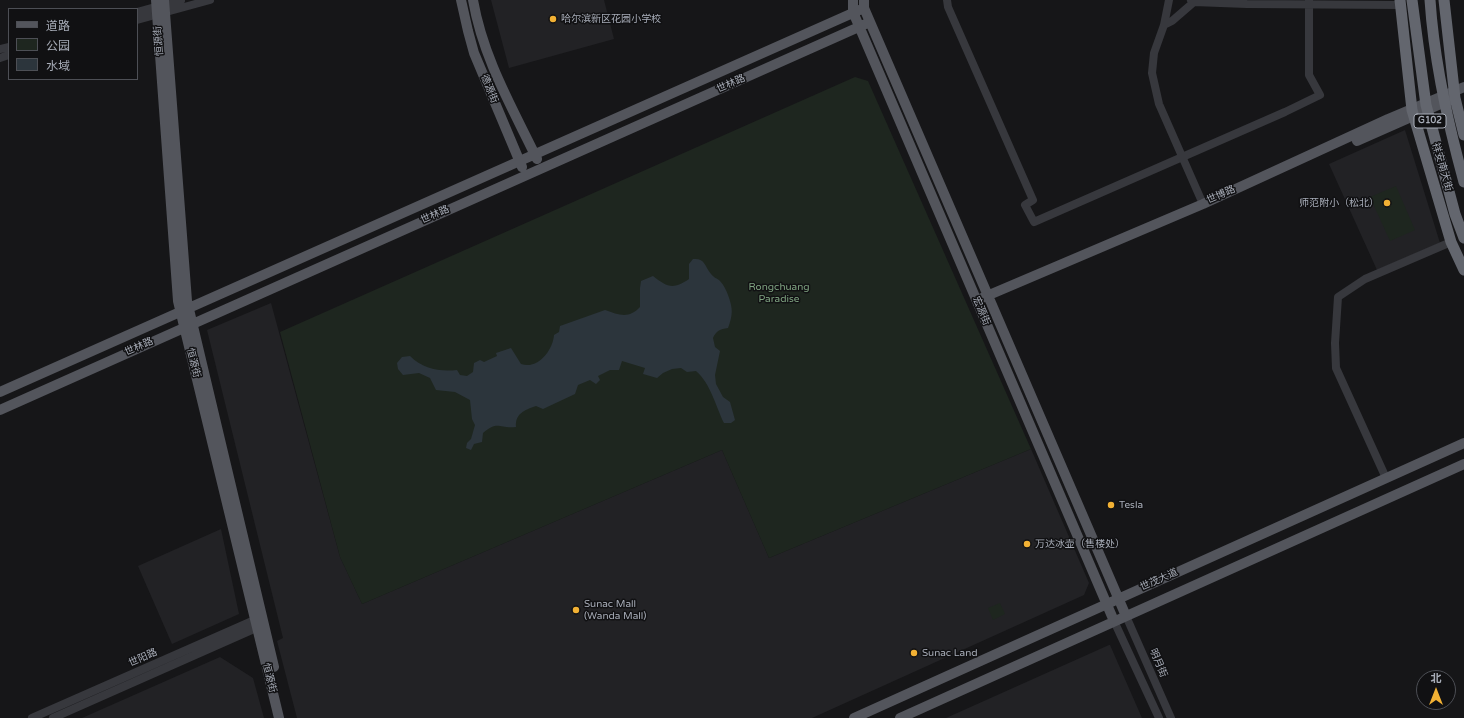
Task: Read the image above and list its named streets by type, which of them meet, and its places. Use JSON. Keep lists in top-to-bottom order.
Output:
{
  "streets": {
    "highway": ["G102", "祥安南大街"],
    "main road": [
      "恒源街",
      "世林路",
      "德源街",
      "世博路",
      "宏源街",
      "世茂大道"
    ],
    "street": ["世阳路", "明月街"]
  },
  "crossings": [
    ["恒源街", "世林路"],
    ["恒源街", "世阳路"],
    ["世林路", "德源街"],
    ["世林路", "宏源街"],
    ["祥安南大街", "世博路"],
    ["世博路", "宏源街"],
    ["宏源街", "世茂大道"],
    ["宏源街", "明月街"],
    ["世茂大道", "明月街"]
  ],
  "parks": ["Rongchuang Paradise"],
  "places": [
    "哈尔滨新区花园小学校",
    "师范附小（松北）",
    "Tesla",
    "万达冰壶（售楼处）",
    "Sunac Mall (Wanda Mall)",
    "Sunac Land"
  ],
  "legend": ["道路", "公园", "水域"],
  "north": "top"
}
